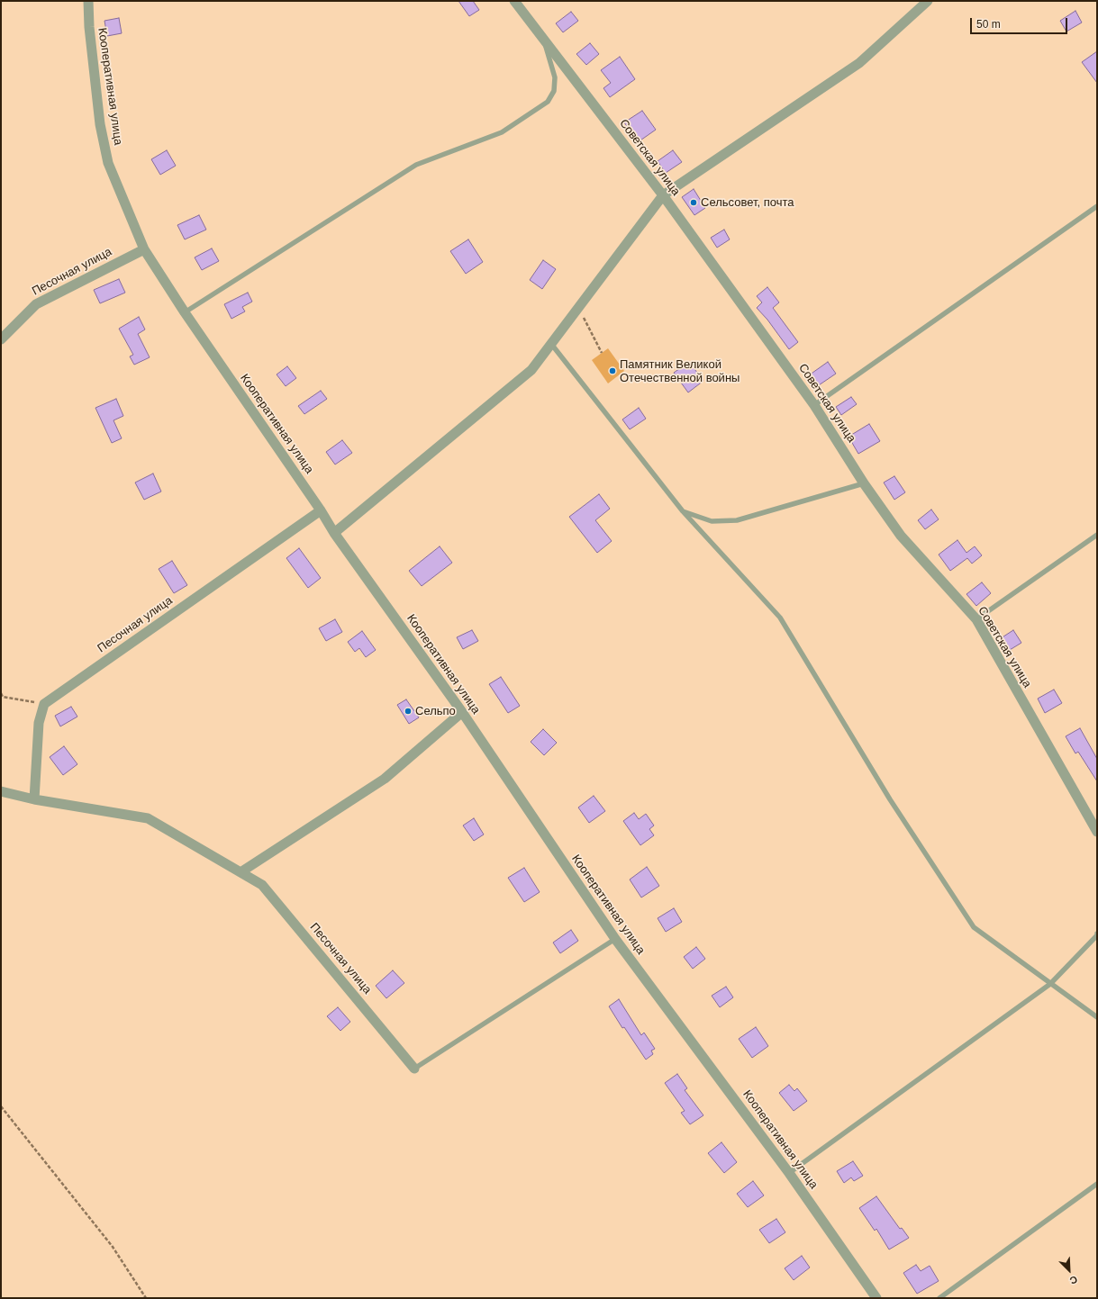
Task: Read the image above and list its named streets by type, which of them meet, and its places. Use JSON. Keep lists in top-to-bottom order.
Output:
{
  "streets": {
    "street": ["Кооперативная улица", "Советская улица", "Песочная улица"]
  },
  "crossings": [
    ["Кооперативная улица", "Песочная улица"]
  ],
  "places": ["Сельсовет, почта", "Памятник Великой Отечественной войны", "Сельпо"],
  "scale_bar": "50 m",
  "north": "bottom right"
}
